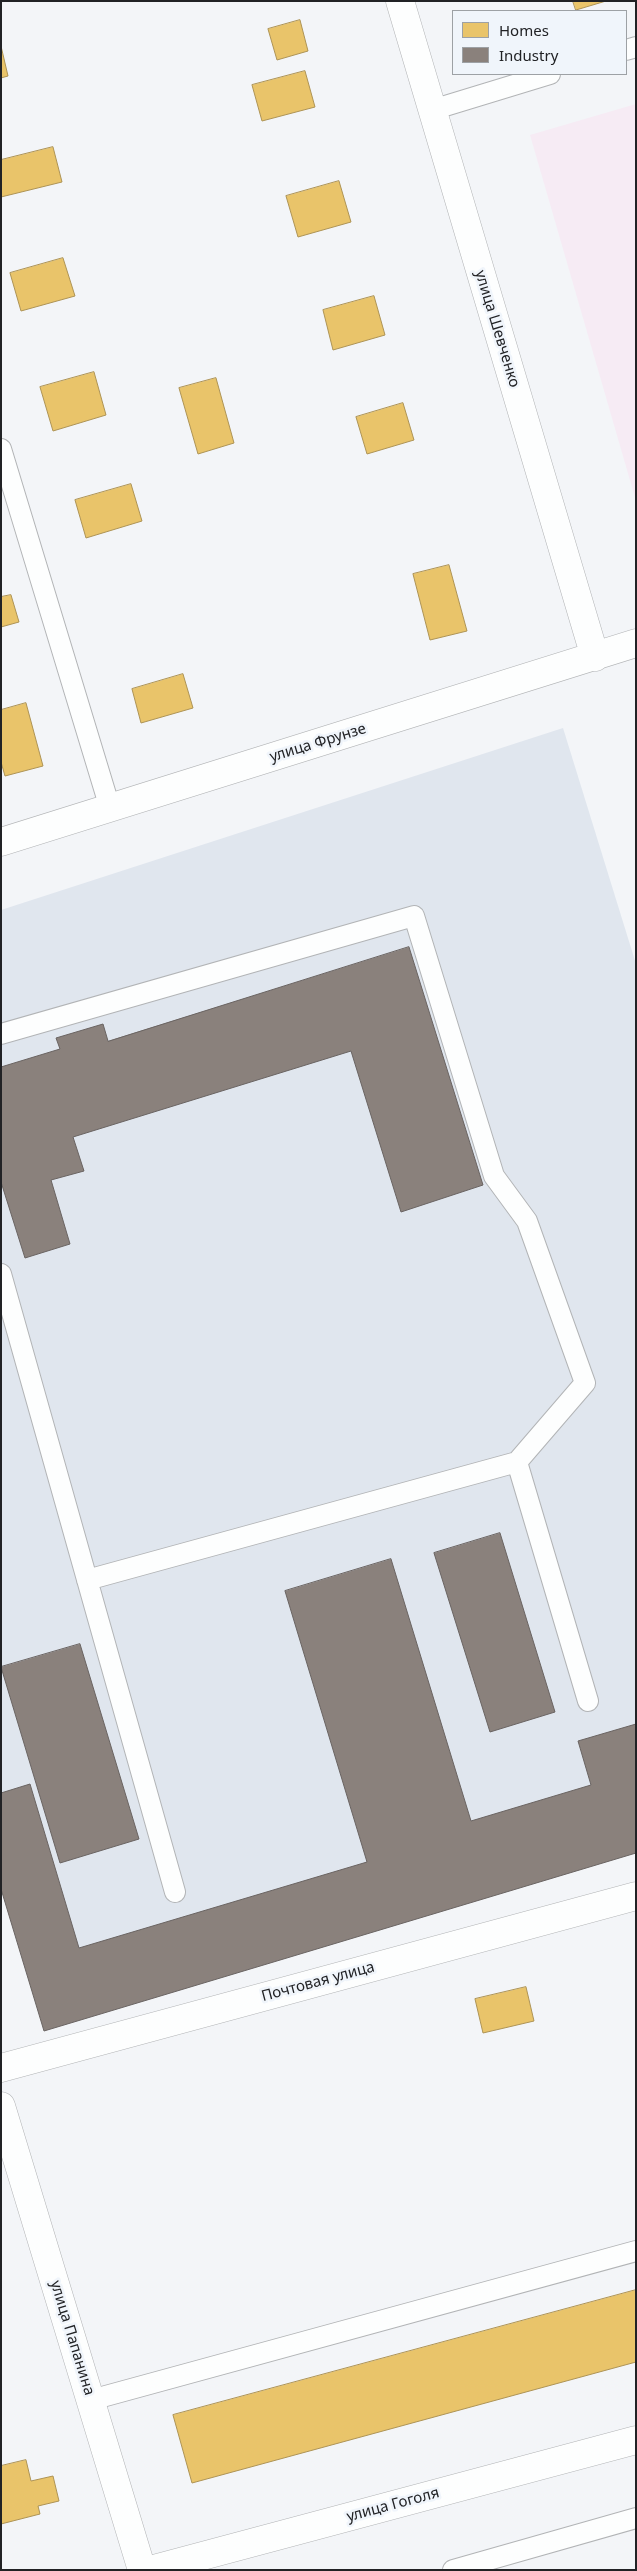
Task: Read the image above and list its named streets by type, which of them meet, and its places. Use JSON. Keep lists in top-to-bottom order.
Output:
{
  "streets": {
    "street": [
      "улица Шевченко",
      "улица Фрунзе",
      "Почтовая улица",
      "улица Папанина",
      "улица Гоголя"
    ]
  },
  "crossings": [
    ["улица Шевченко", "улица Фрунзе"]
  ],
  "legend": ["Homes", "Industry"]
}
